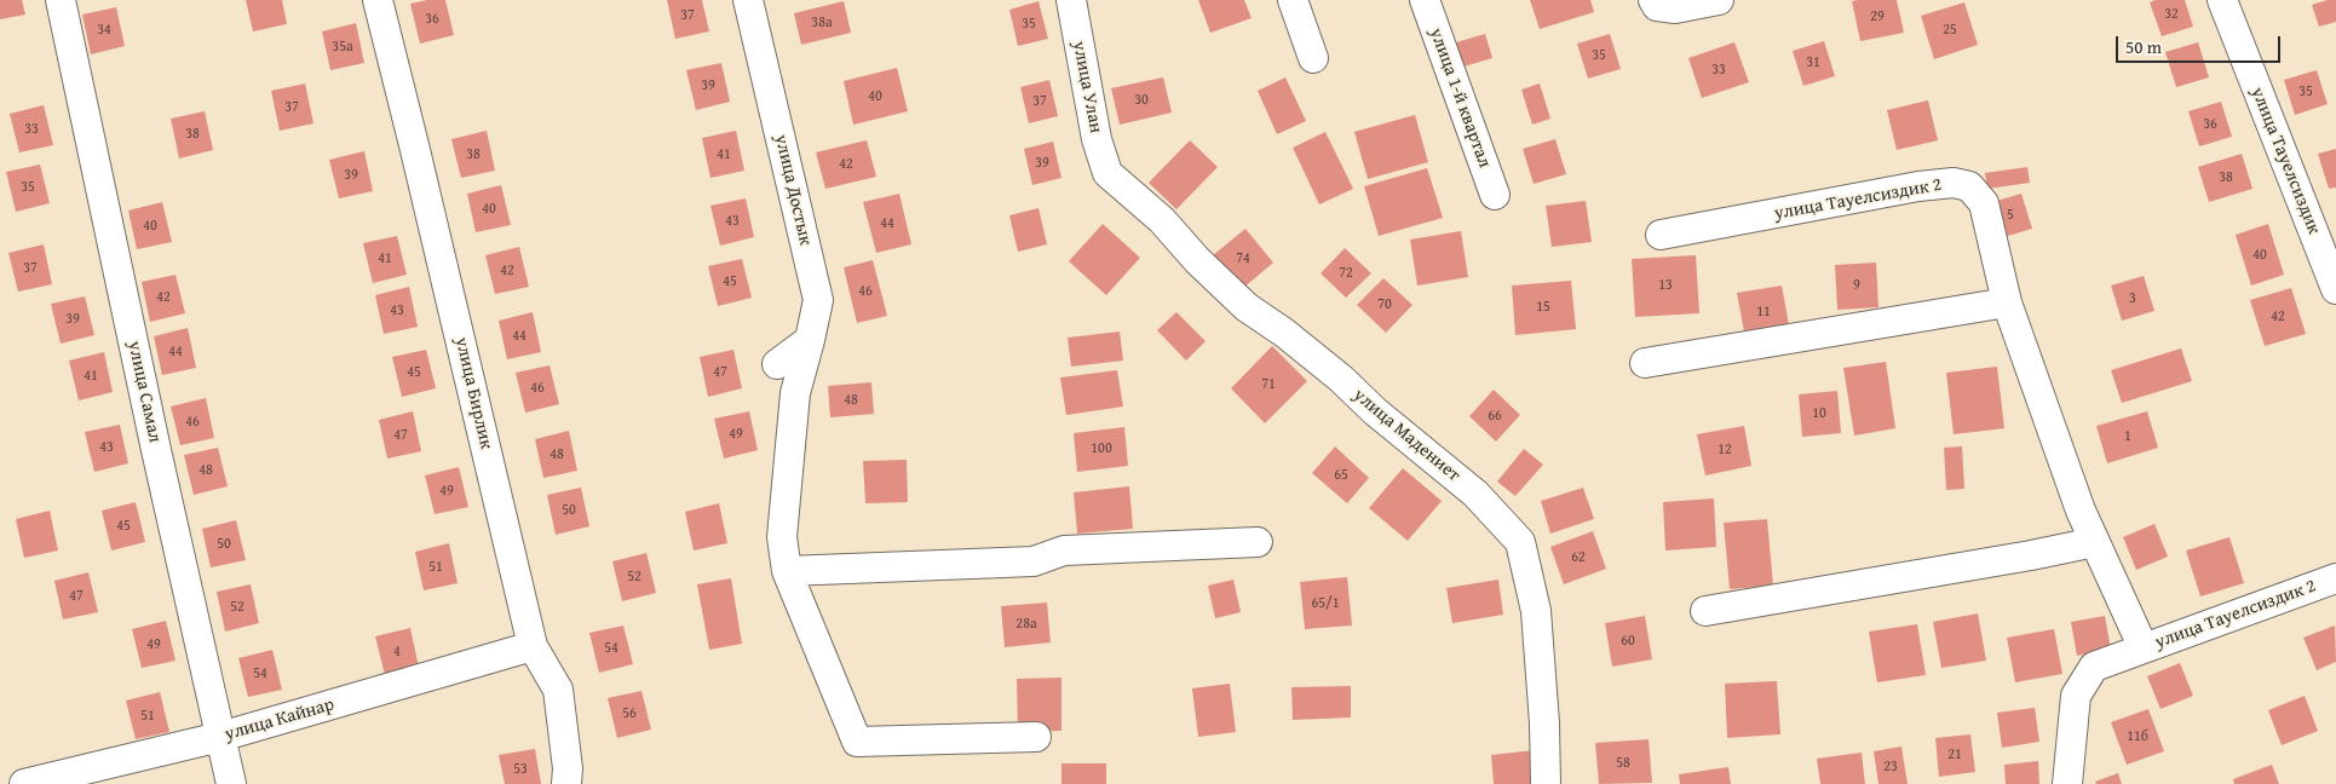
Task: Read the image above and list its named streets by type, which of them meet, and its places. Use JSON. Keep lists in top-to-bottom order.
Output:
{
  "streets": {
    "street": [
      "улица Улан",
      "улица 1-й квартал",
      "улица Тауелсиздик",
      "улица Достык",
      "улица Тауелсиздик 2",
      "улица Самал",
      "улица Бирлик",
      "улица Мадениет",
      "улица Кайнар"
    ]
  },
  "crossings": [
    ["улица Улан", "улица Мадениет"],
    ["улица Самал", "улица Кайнар"],
    ["улица Бирлик", "улица Кайнар"]
  ],
  "house_numbers": [
    "32",
    "37",
    "29",
    "36",
    "38а",
    "35",
    "34",
    "25",
    "35а",
    "35",
    "31",
    "33",
    "39",
    "35",
    "40",
    "30",
    "37",
    "37",
    "36",
    "33",
    "38",
    "38",
    "41",
    "39",
    "42",
    "39",
    "38",
    "35",
    "40",
    "5",
    "43",
    "44",
    "40",
    "40",
    "41",
    "74",
    "37",
    "42",
    "72",
    "45",
    "13",
    "9",
    "46",
    "42",
    "3",
    "70",
    "15",
    "43",
    "11",
    "42",
    "39",
    "44",
    "44",
    "45",
    "47",
    "41",
    "71",
    "46",
    "48",
    "10",
    "66",
    "46",
    "49",
    "47",
    "1",
    "43",
    "100",
    "12",
    "48",
    "48",
    "65",
    "49",
    "50",
    "45",
    "50",
    "62",
    "51",
    "52",
    "47",
    "65/1",
    "52",
    "28а",
    "60",
    "49",
    "54",
    "4",
    "54",
    "56",
    "51",
    "11б",
    "21",
    "58",
    "23",
    "53"
  ],
  "scale_bar": "50 m"
}
